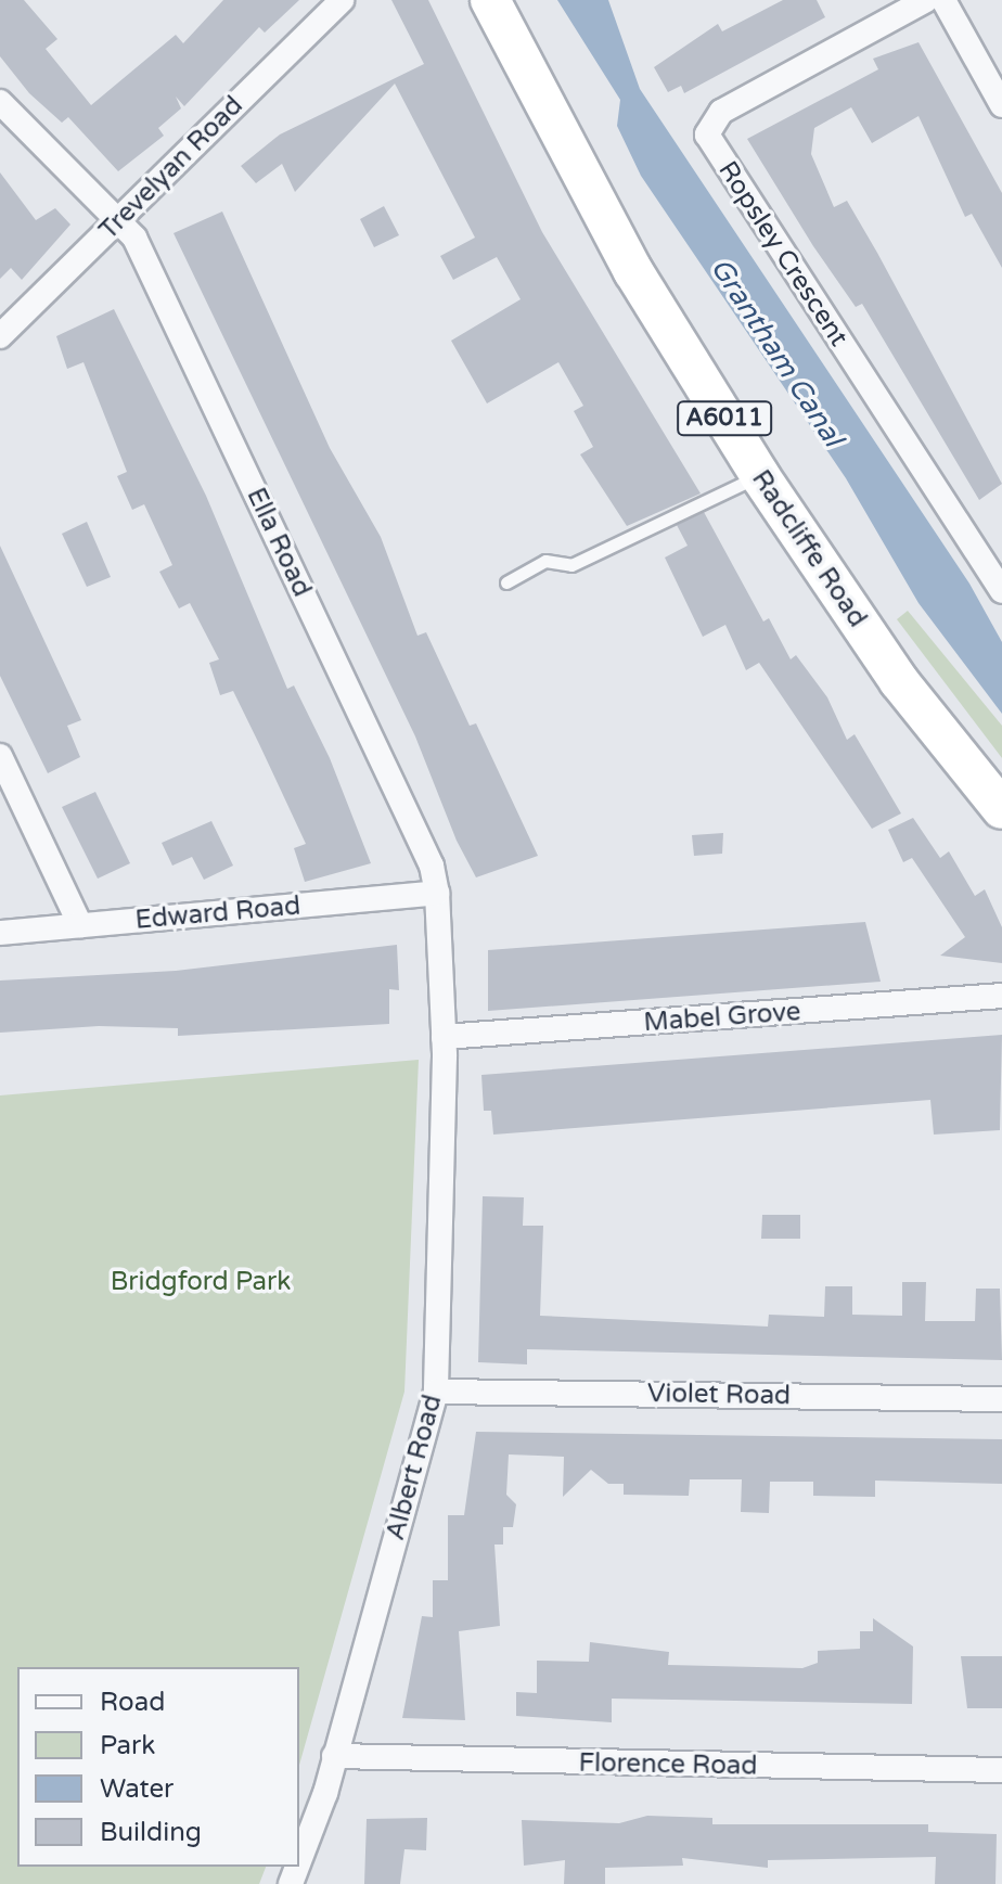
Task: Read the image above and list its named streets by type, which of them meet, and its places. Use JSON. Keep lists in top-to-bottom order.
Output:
{
  "streets": {
    "highway": ["A6011", "Radcliffe Road"],
    "street": [
      "Trevelyan Road",
      "Ropsley Crescent",
      "Ella Road",
      "Edward Road",
      "Mabel Grove",
      "Violet Road",
      "Albert Road",
      "Florence Road"
    ]
  },
  "crossings": [
    ["Trevelyan Road", "Ella Road"],
    ["Ella Road", "Edward Road"],
    ["Ella Road", "Mabel Grove"],
    ["Ella Road", "Albert Road"],
    ["Mabel Grove", "Albert Road"],
    ["Violet Road", "Albert Road"],
    ["Albert Road", "Florence Road"]
  ],
  "water": ["Grantham Canal"],
  "parks": ["Bridgford Park"],
  "legend": [
    "Road",
    "Park",
    "Water",
    "Building"
  ]
}
